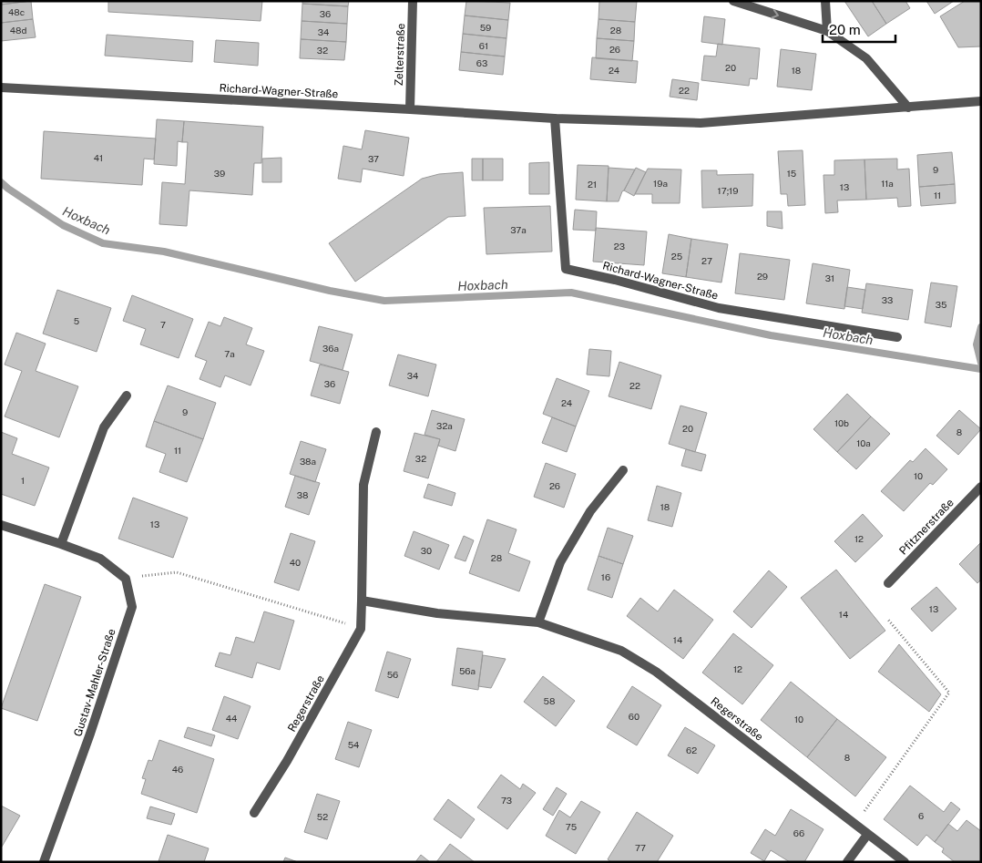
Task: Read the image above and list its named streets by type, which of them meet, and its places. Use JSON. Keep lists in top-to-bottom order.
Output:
{
  "streets": {
    "street": [
      "Zelterstraße",
      "Richard-Wagner-Straße",
      "Pfitznerstraße",
      "Gustav-Mahler-Straße",
      "Regerstraße"
    ]
  },
  "crossings": [
    ["Zelterstraße", "Richard-Wagner-Straße"]
  ],
  "water": ["Hoxbach"],
  "house_numbers": [
    "48c",
    "36",
    "59",
    "48d",
    "28",
    "34",
    "61",
    "26",
    "32",
    "63",
    "20",
    "24",
    "18",
    "22",
    "41",
    "37",
    "9",
    "39",
    "15",
    "19a",
    "11a",
    "21",
    "13",
    "17;19",
    "11",
    "37a",
    "23",
    "25",
    "27",
    "29",
    "31",
    "33",
    "35",
    "5",
    "7",
    "36a",
    "7a",
    "34",
    "36",
    "22",
    "24",
    "9",
    "10b",
    "32a",
    "20",
    "8",
    "10a",
    "11",
    "32",
    "38a",
    "10",
    "1",
    "26",
    "38",
    "18",
    "13",
    "12",
    "30",
    "28",
    "40",
    "16",
    "13",
    "14",
    "14",
    "12",
    "56a",
    "56",
    "58",
    "60",
    "44",
    "10",
    "54",
    "62",
    "8",
    "46",
    "73",
    "6",
    "52",
    "75",
    "66",
    "77"
  ],
  "scale_bar": "20 m"
}
